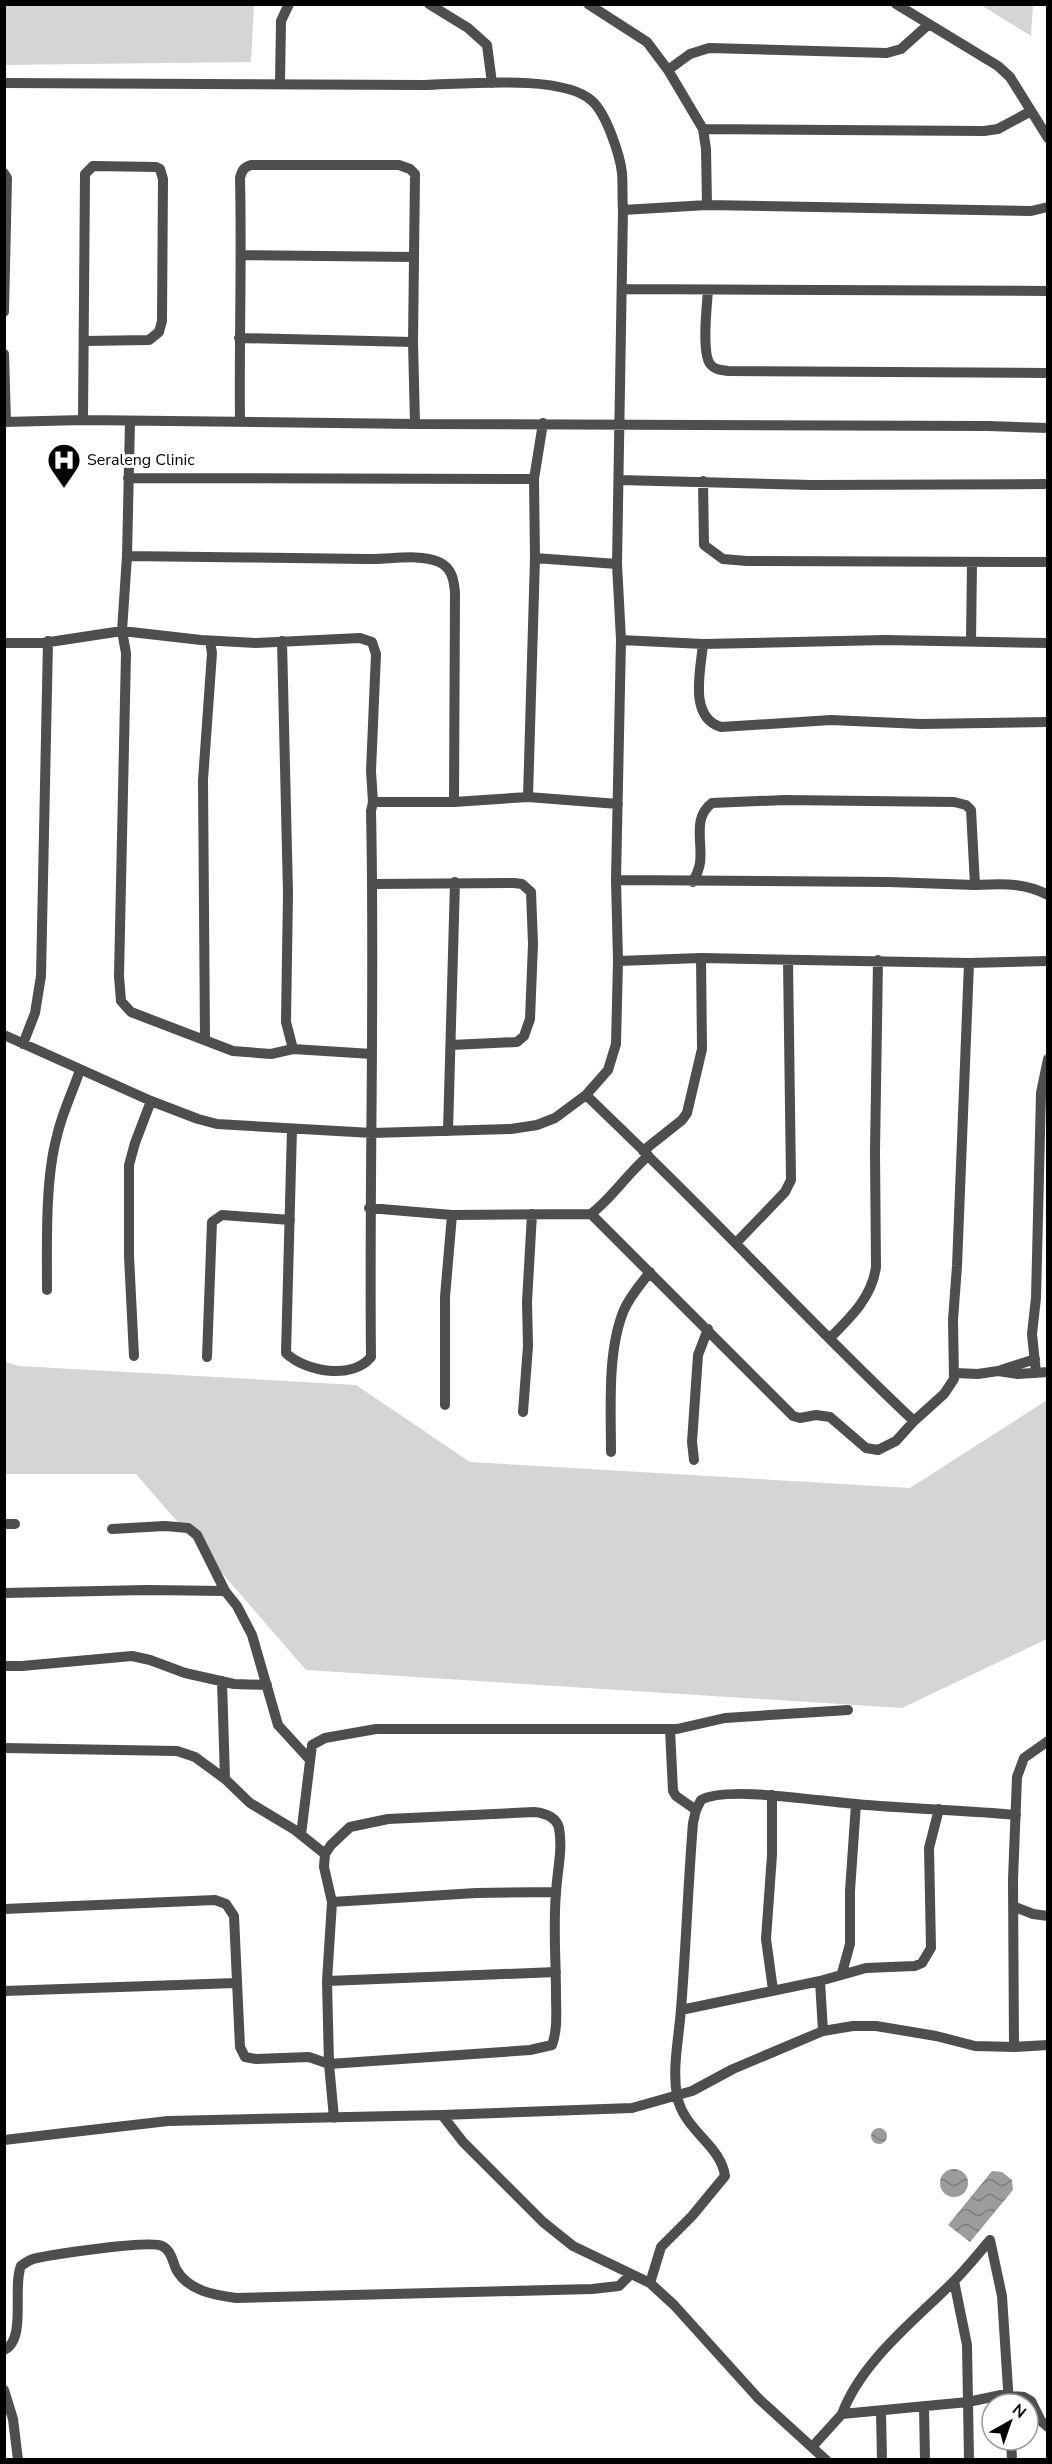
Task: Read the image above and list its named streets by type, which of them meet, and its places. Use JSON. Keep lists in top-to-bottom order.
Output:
{
  "places": {
    "hospital": ["Seraleng Clinic"]
  },
  "north": "top right"
}
